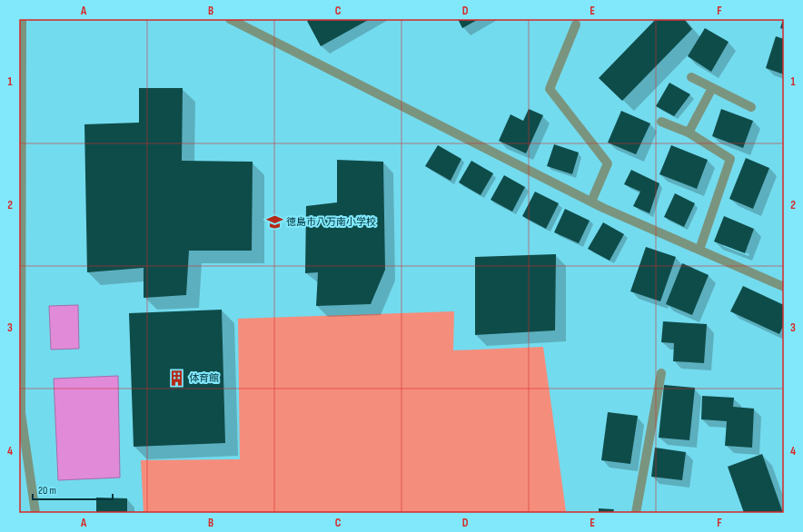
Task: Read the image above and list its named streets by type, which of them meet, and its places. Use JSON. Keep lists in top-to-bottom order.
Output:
{
  "places": {
    "school or university": ["徳島市八万南小学校"],
    "building": ["体育館"]
  },
  "scale_bar": "20 m",
  "grid": {
    "columns": [
      "A",
      "B",
      "C",
      "D",
      "E",
      "F"
    ],
    "rows": [
      "1",
      "2",
      "3",
      "4"
    ]
  }
}
